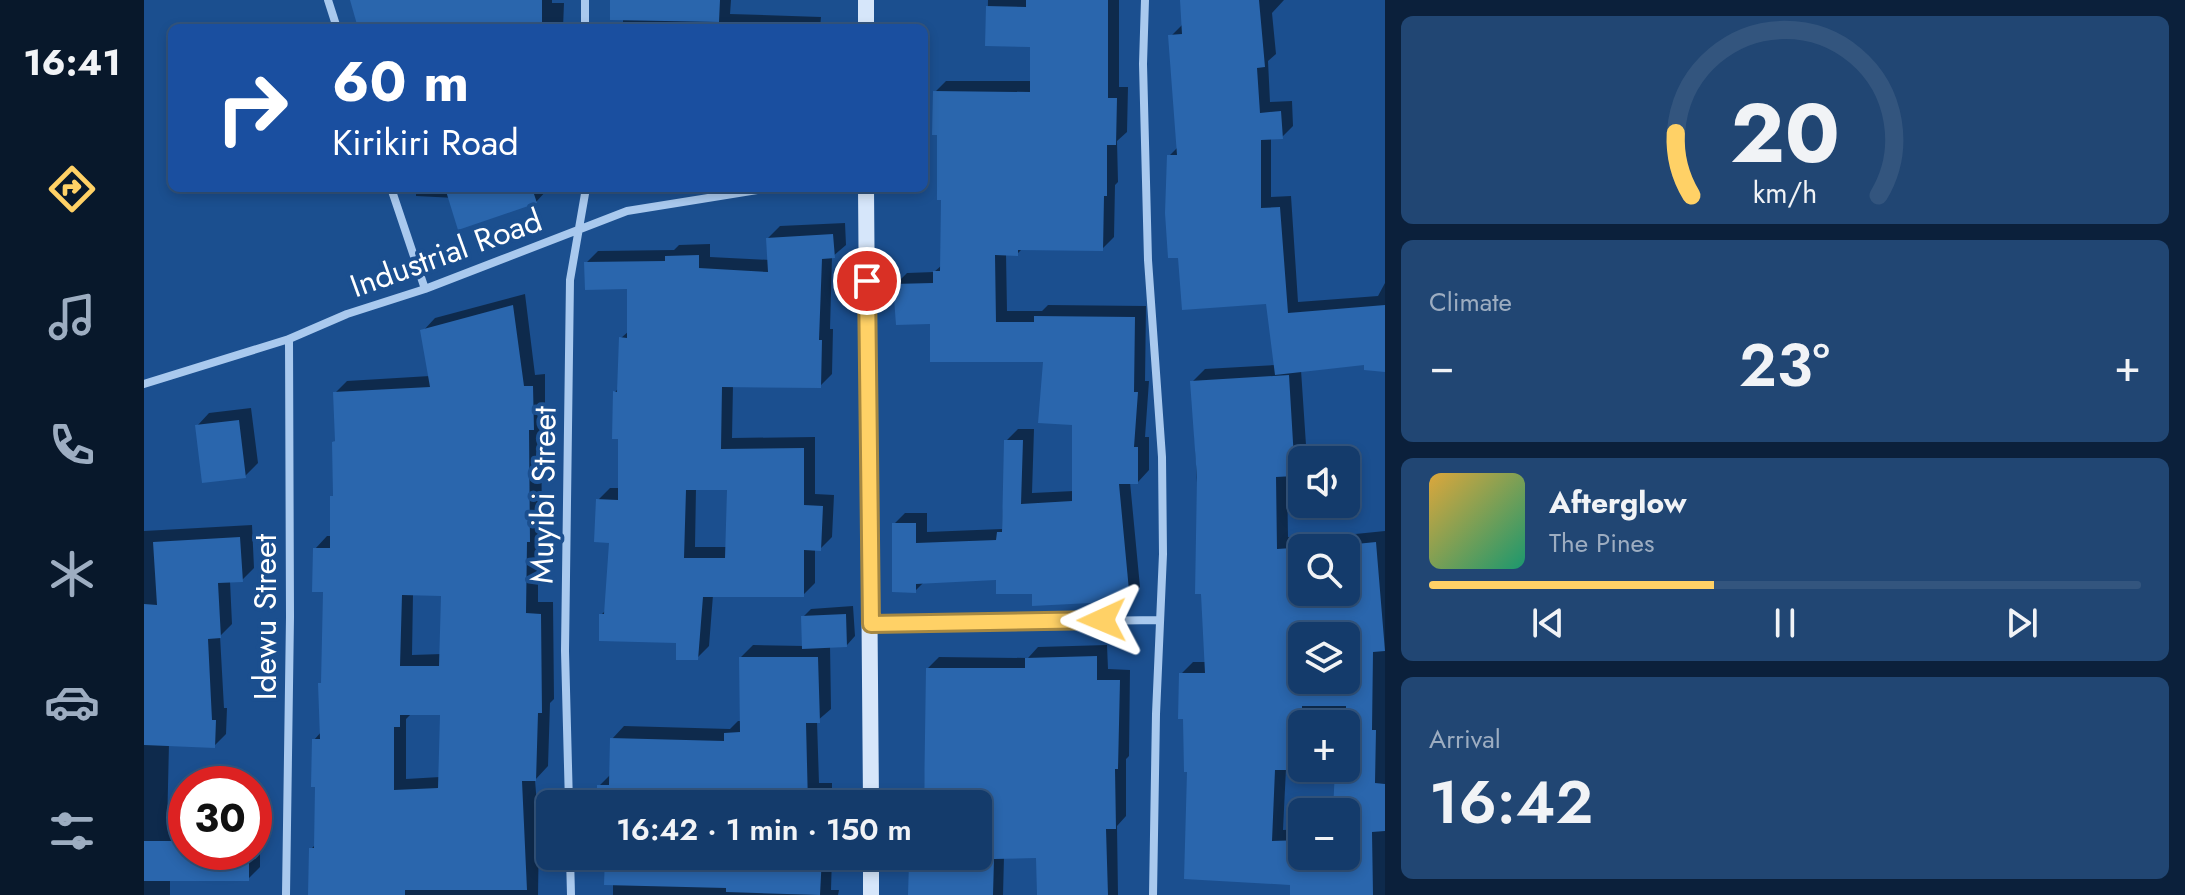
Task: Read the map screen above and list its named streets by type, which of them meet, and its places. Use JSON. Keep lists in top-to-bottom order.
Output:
{
  "streets": {
    "street": ["Industrial Road", "Muyibi Street", "Idewu Street"]
  },
  "crossings": [
    ["Industrial Road", "Muyibi Street"],
    ["Industrial Road", "Idewu Street"]
  ],
  "page": {
    "tabs": "16:41",
    "turn": ["60 m", "Kirikiri Road"],
    "tile": [
      "Climate",
      ["Arrival", "16:42"]
    ],
    "heat": ["−", "23°", "+"],
    "map_buttons": ["+", "−"],
    "song": ["Afterglow", "The Pines"],
    "limit": "30",
    "trip": "16:42 · 1 min · 150 m",
    "gauge": ["20", "km/h"]
  }
}
